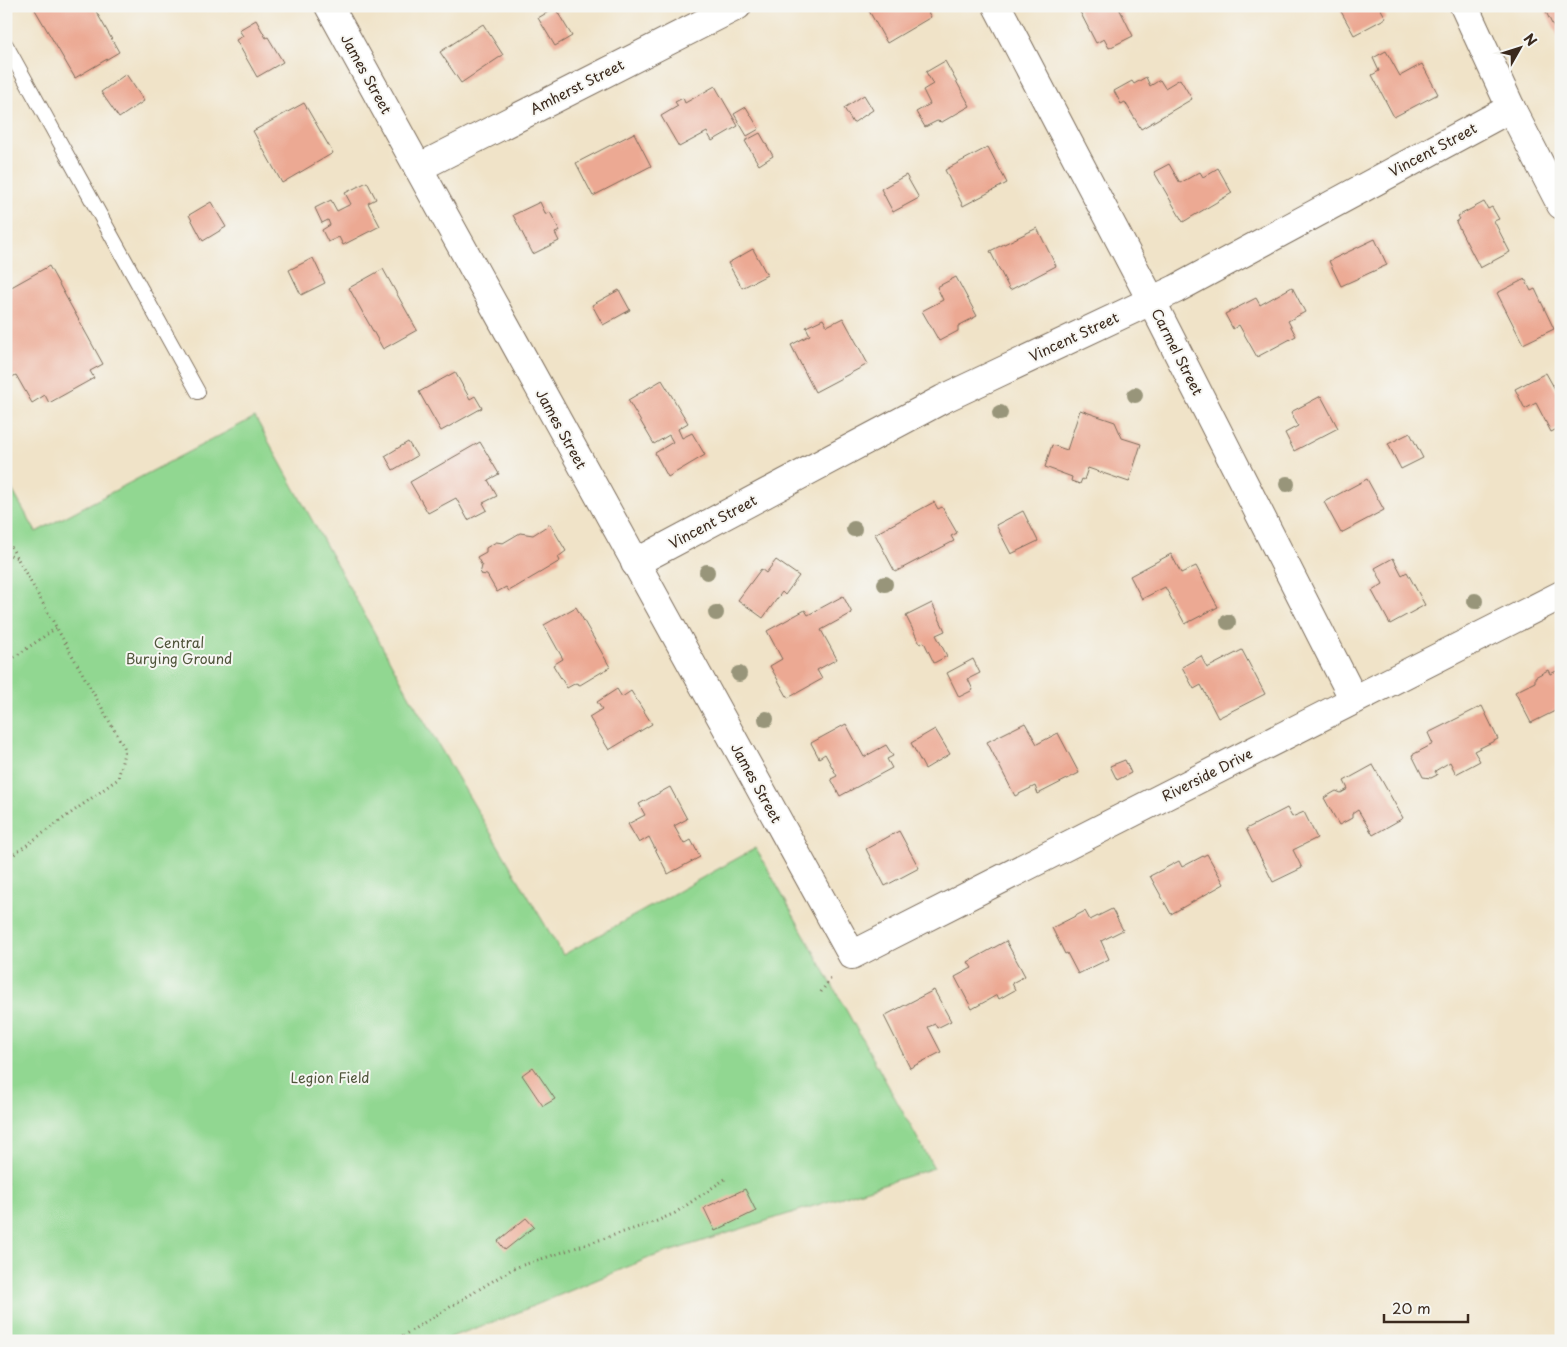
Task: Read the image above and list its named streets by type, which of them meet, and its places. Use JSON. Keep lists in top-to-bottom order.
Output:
{
  "streets": {
    "street": [
      "James Street",
      "Amherst Street",
      "Vincent Street",
      "Carmel Street",
      "Riverside Drive"
    ]
  },
  "crossings": [
    ["James Street", "Amherst Street"],
    ["James Street", "Vincent Street"],
    ["James Street", "Riverside Drive"],
    ["Vincent Street", "Carmel Street"],
    ["Carmel Street", "Riverside Drive"]
  ],
  "parks": ["Central Burying Ground", "Legion Field"],
  "scale_bar": "20 m",
  "north": "top right"
}
